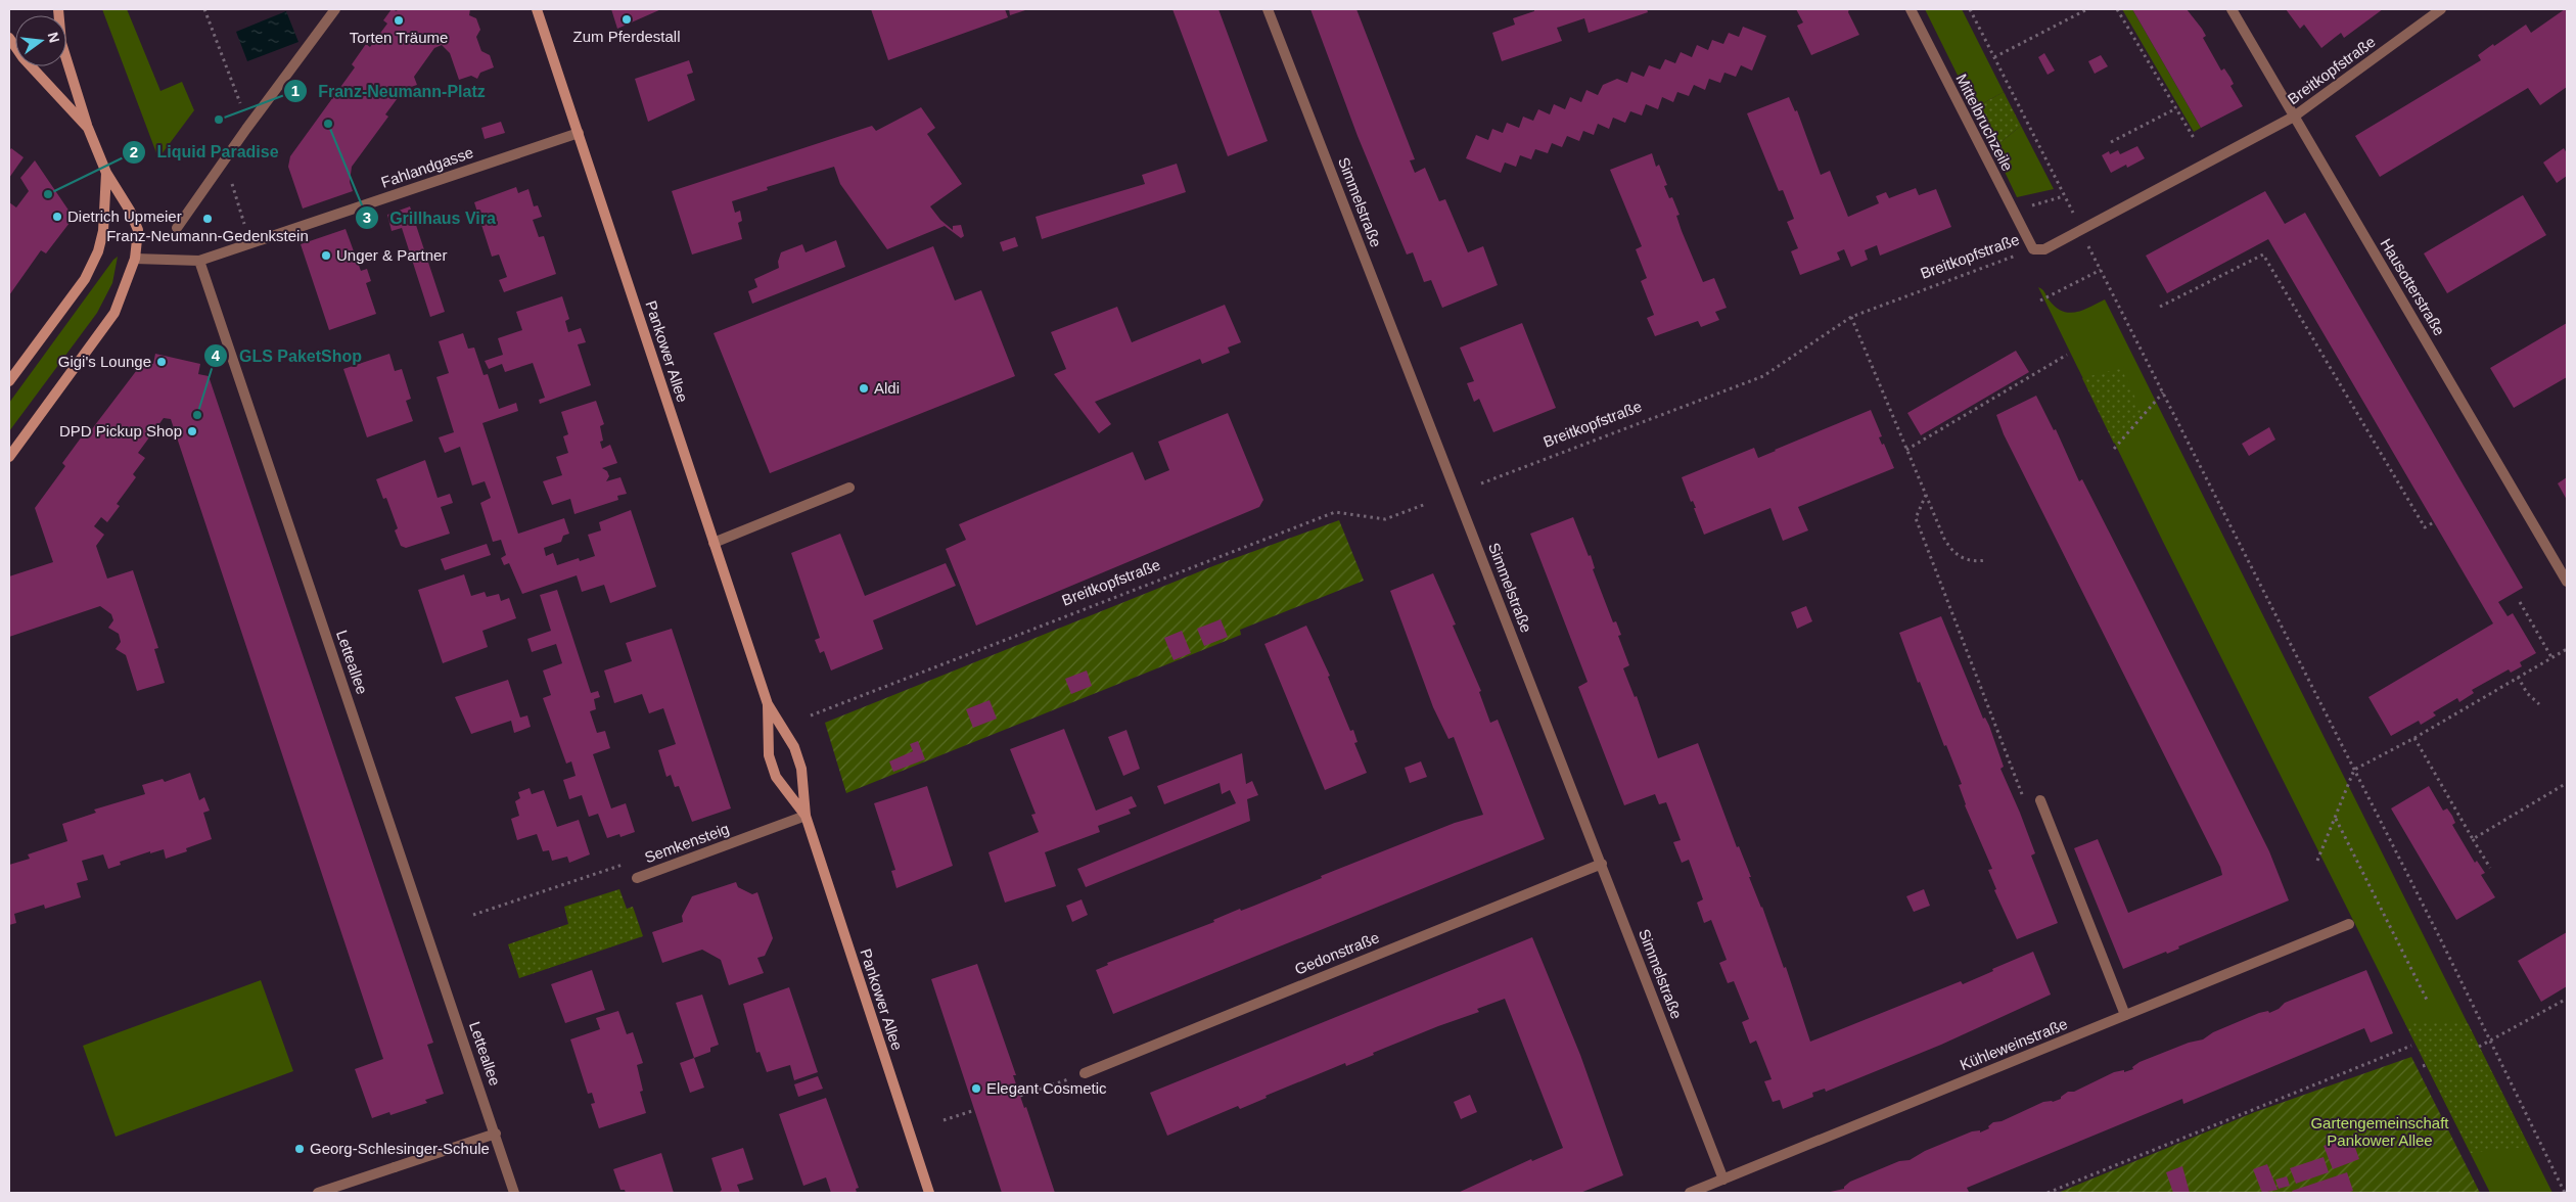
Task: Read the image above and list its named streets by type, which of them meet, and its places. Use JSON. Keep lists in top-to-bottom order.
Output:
{
  "streets": {
    "street": [
      "Breitkopfstraße",
      "Mittelbruchzeile",
      "Fahlandgasse",
      "Simmelstraße",
      "Hausotterstraße",
      "Pankower Allee",
      "Letteallee",
      "Semkensteig",
      "Gedonstraße",
      "Kühleweinstraße"
    ]
  },
  "crossings": [
    ["Breitkopfstraße", "Mittelbruchzeile"],
    ["Breitkopfstraße", "Hausotterstraße"],
    ["Fahlandgasse", "Pankower Allee"],
    ["Fahlandgasse", "Letteallee"],
    ["Simmelstraße", "Gedonstraße"],
    ["Simmelstraße", "Kühleweinstraße"],
    ["Pankower Allee", "Semkensteig"]
  ],
  "parks": ["Gartengemeinschaft Pankower Allee"],
  "places": [
    "Zum Pferdestall",
    "Torten Träume",
    "Franz-Neumann-Platz",
    "Grillhaus Vira",
    "Liquid Paradise",
    "Dietrich Upmeier",
    "Franz-Neumann-Gedenkstein",
    "Unger & Partner",
    "Gigi's Lounge",
    "Aldi",
    "GLS PaketShop",
    "DPD Pickup Shop",
    "Elegant Cosmetic",
    "Georg-Schlesinger-Schule"
  ],
  "north": "right"
}
